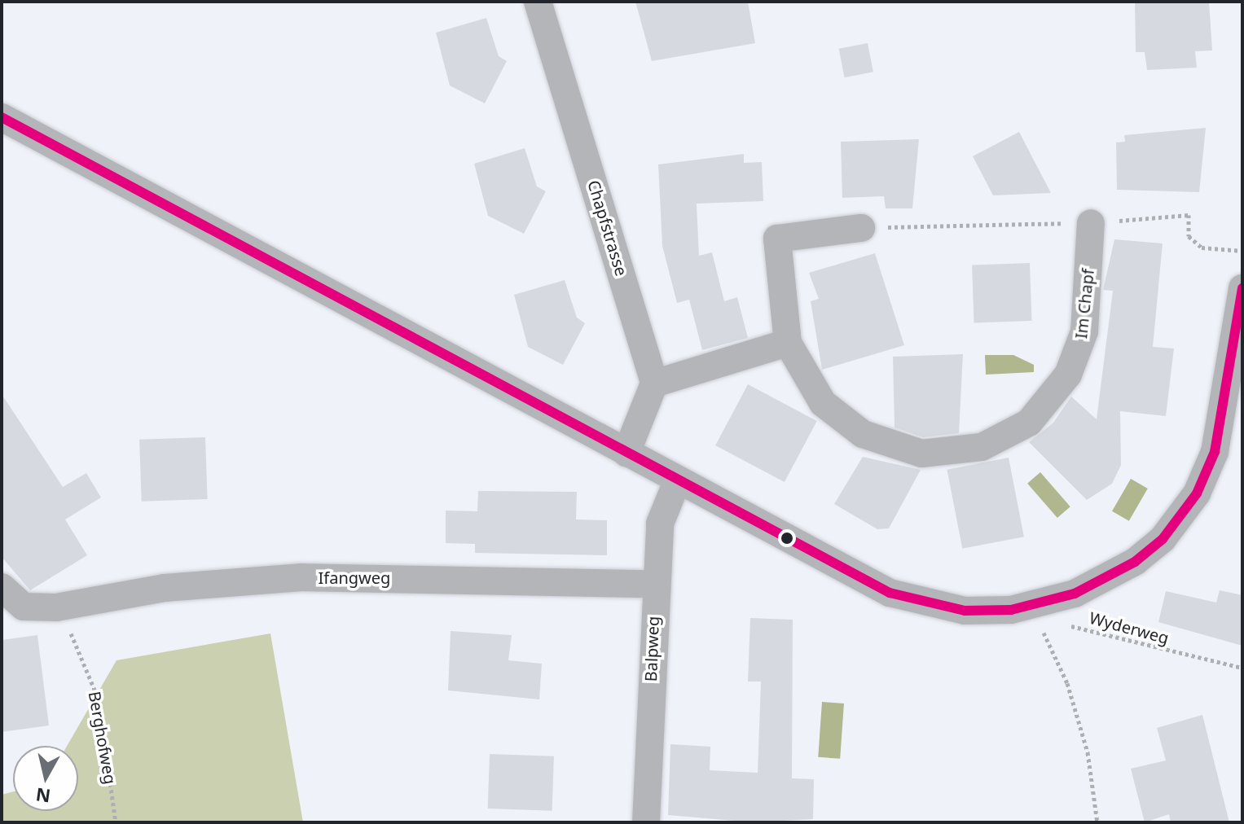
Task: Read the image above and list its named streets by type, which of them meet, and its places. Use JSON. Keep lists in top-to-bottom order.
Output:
{
  "streets": {
    "street": [
      "Chapfstrasse",
      "Im Chapf",
      "Ifangweg",
      "Balpweg"
    ],
    "path": ["Wyderweg", "Berghofweg"]
  },
  "crossings": [
    ["Ifangweg", "Balpweg"],
    ["Ifangweg", "Berghofweg"]
  ],
  "north": "bottom"
}
